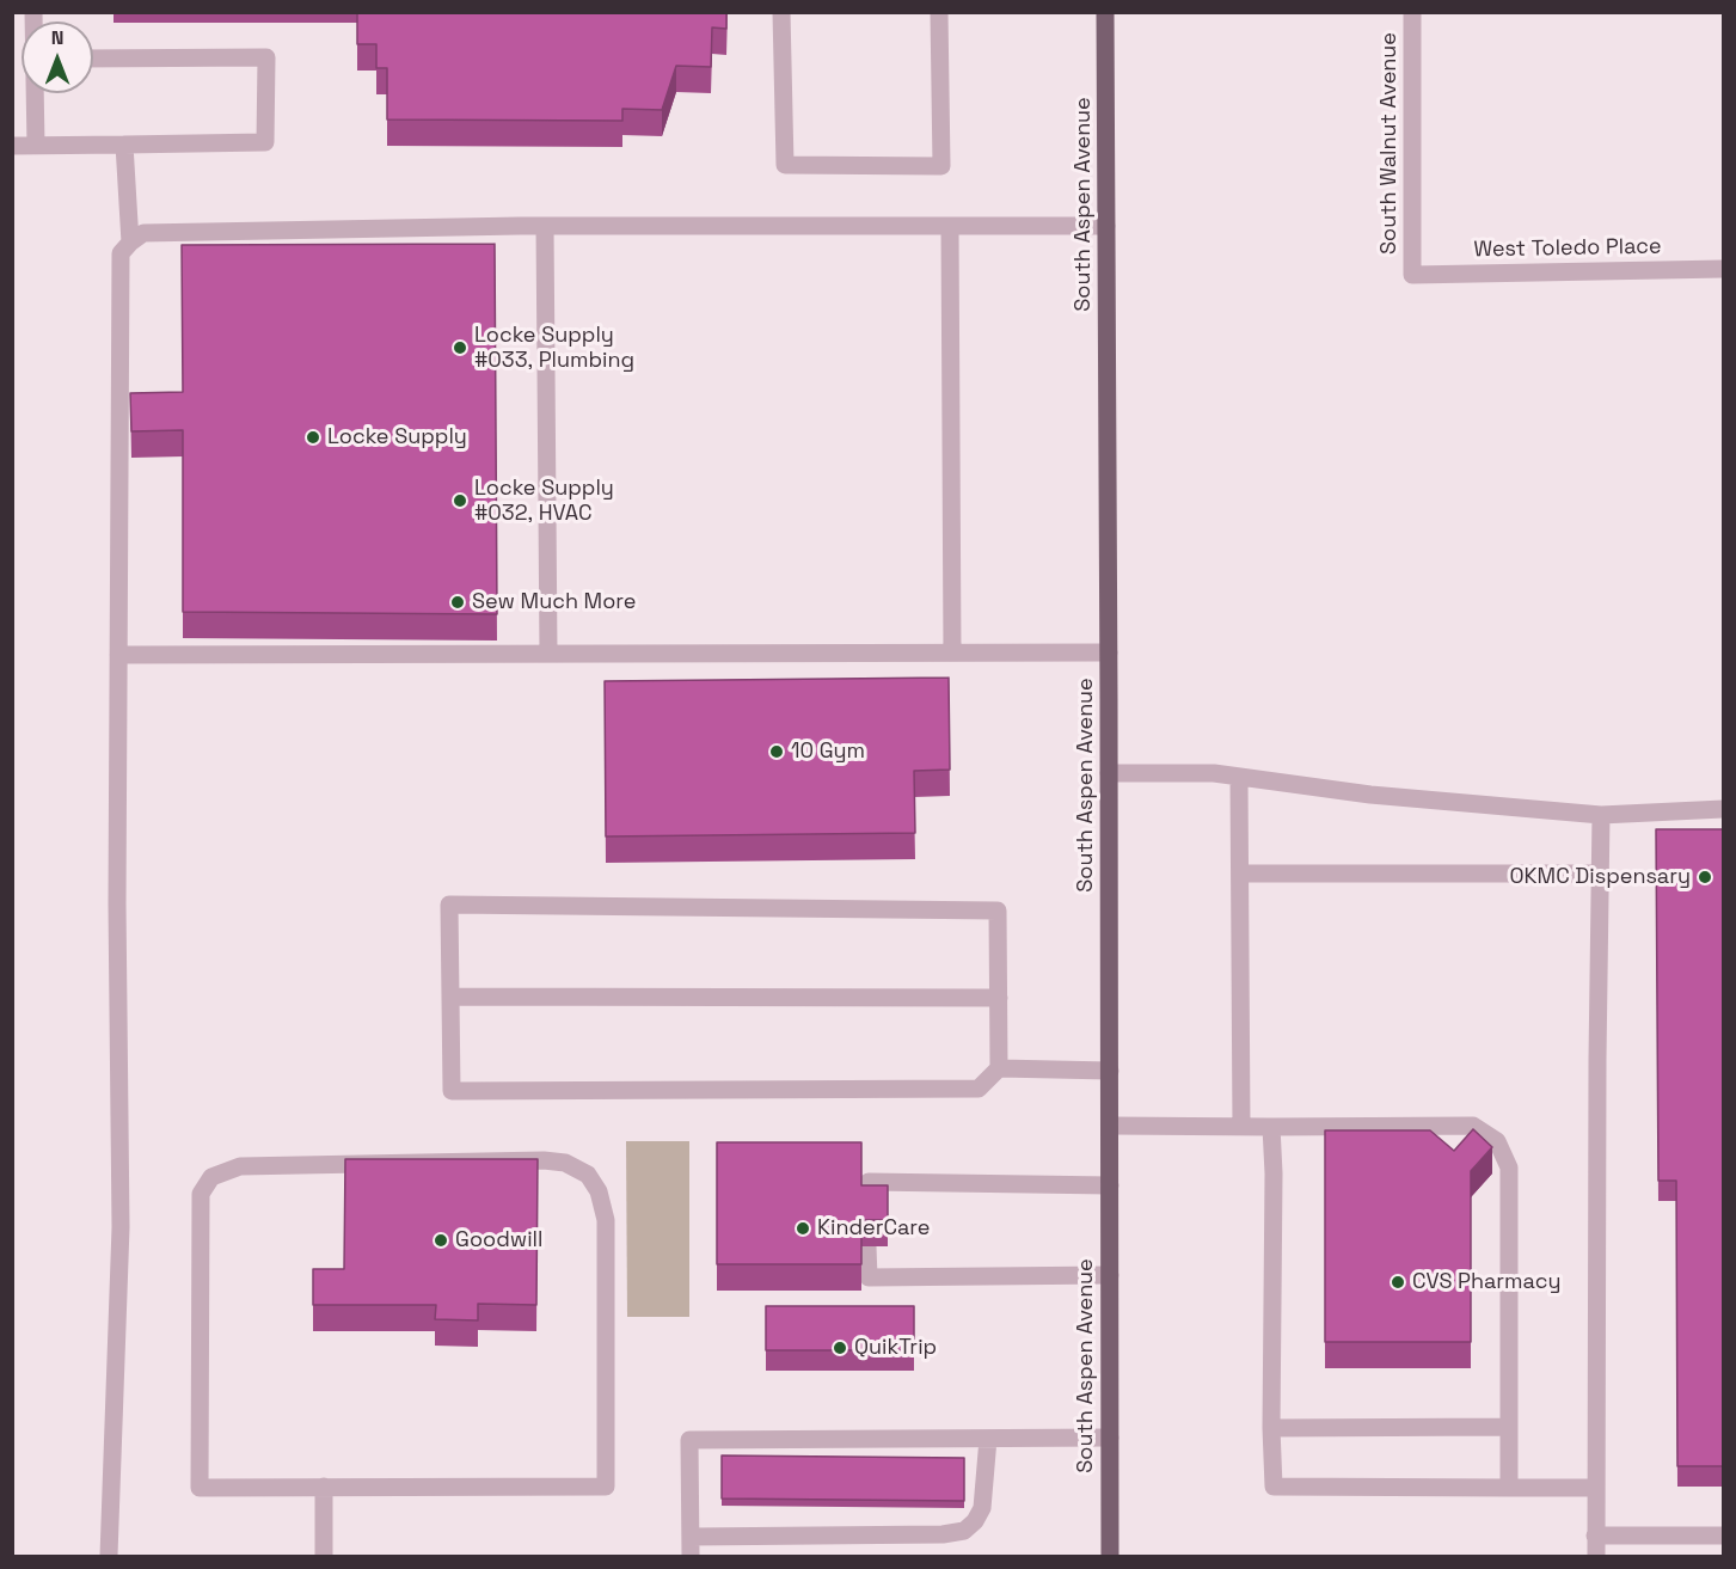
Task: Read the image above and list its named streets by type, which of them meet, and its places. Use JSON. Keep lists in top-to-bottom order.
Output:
{
  "streets": {
    "main road": ["South Aspen Avenue"],
    "street": ["South Walnut Avenue", "West Toledo Place"]
  },
  "crossings": [
    ["South Walnut Avenue", "West Toledo Place"]
  ],
  "places": [
    "Locke Supply #033, Plumbing",
    "Locke Supply",
    "Locke Supply #032, HVAC",
    "Sew Much More",
    "10 Gym",
    "OKMC Dispensary",
    "KinderCare",
    "Goodwill",
    "CVS Pharmacy",
    "QuikTrip"
  ],
  "north": "top"
}
